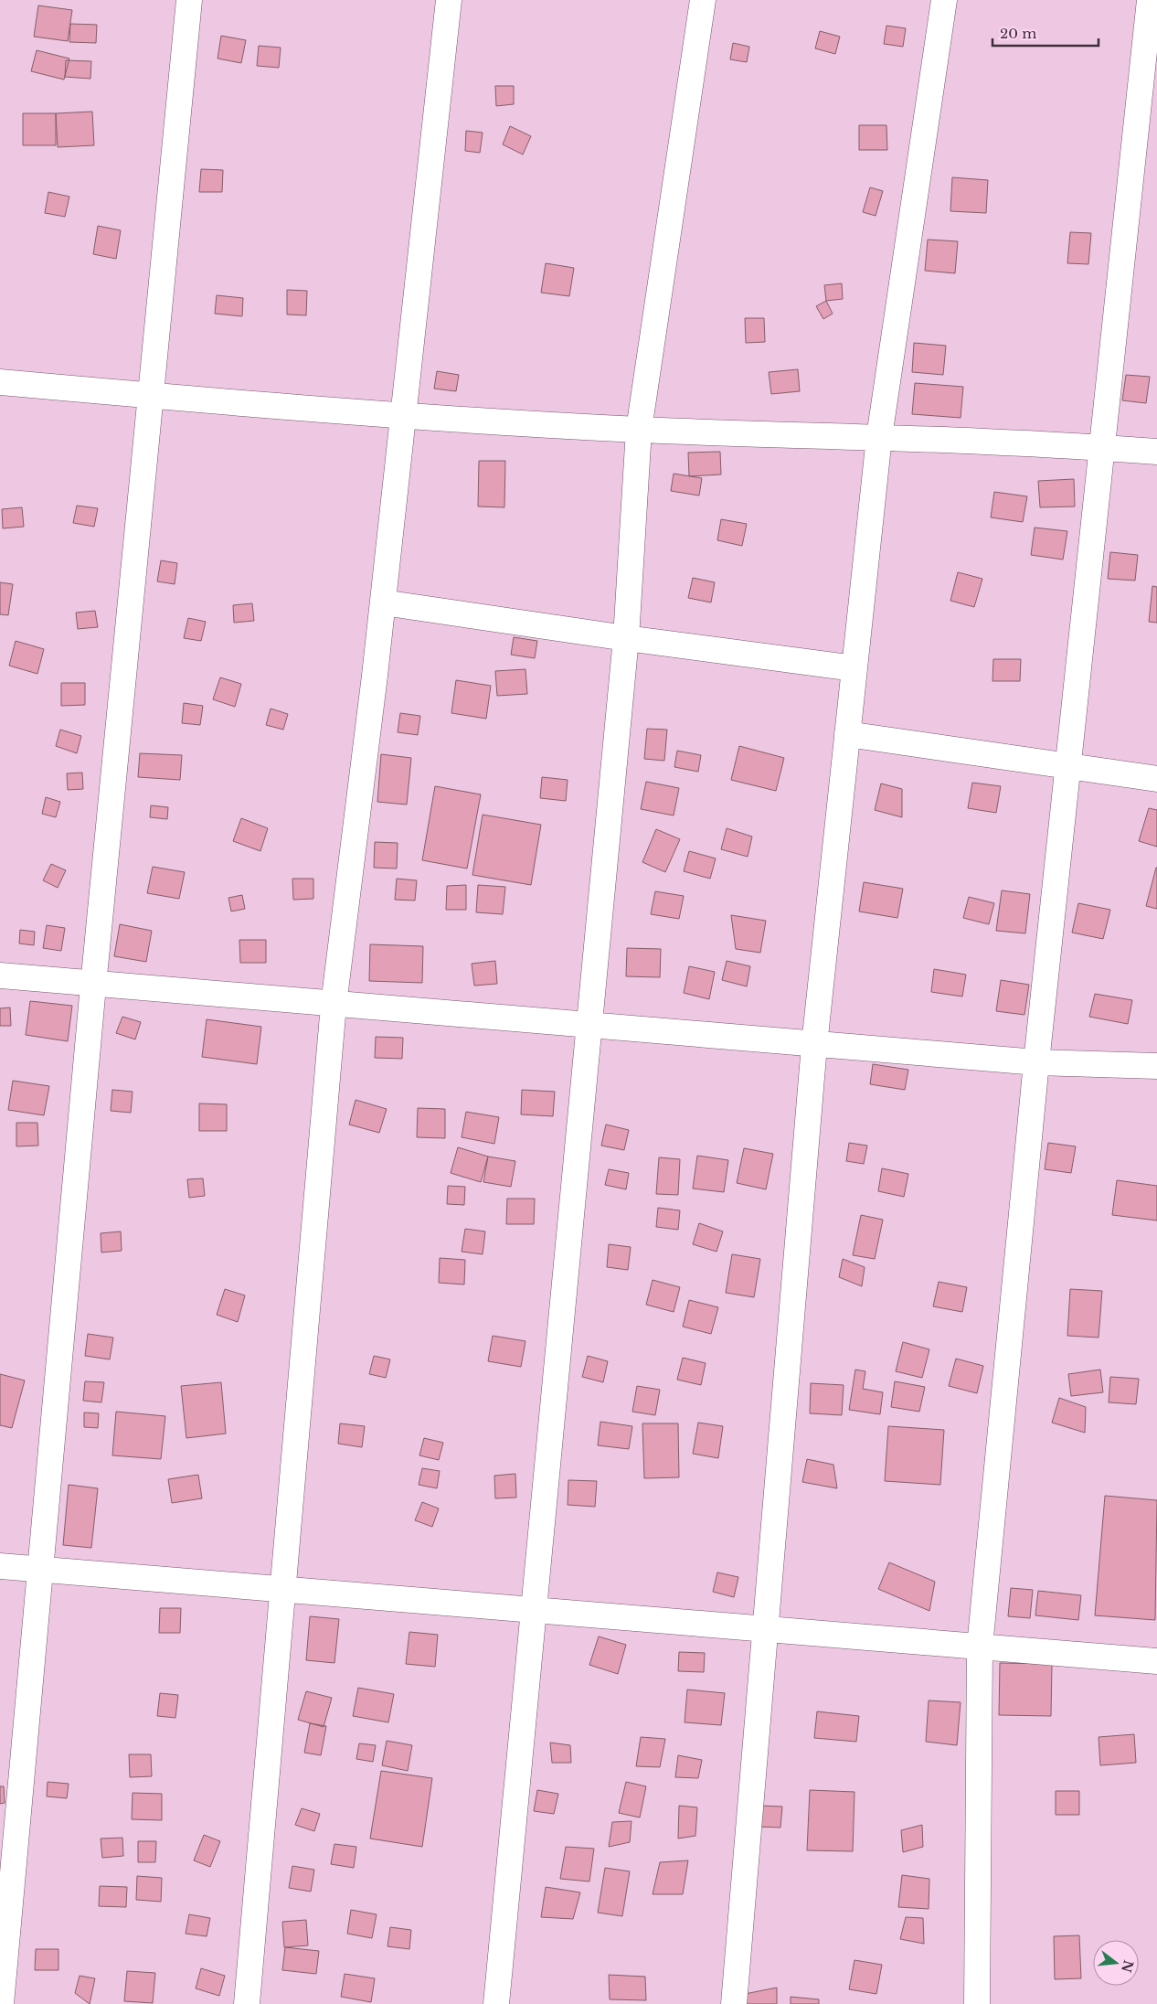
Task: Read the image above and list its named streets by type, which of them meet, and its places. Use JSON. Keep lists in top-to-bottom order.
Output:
{
  "scale_bar": "20 m",
  "north": "right"
}
